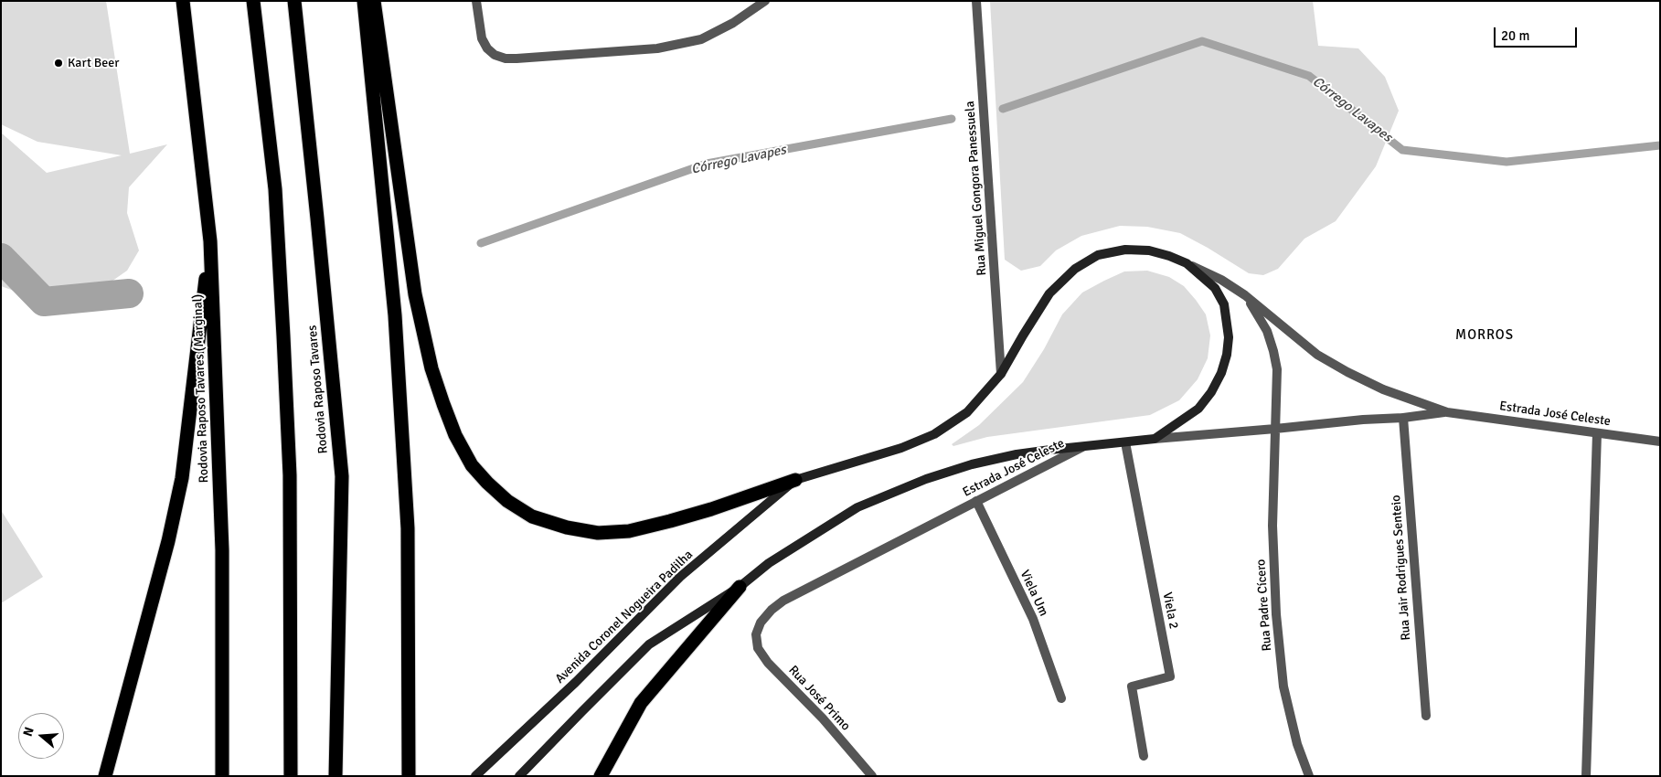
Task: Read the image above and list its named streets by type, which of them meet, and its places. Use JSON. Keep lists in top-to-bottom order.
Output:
{
  "streets": {
    "highway": ["Rodovia Raposo Tavares (Marginal)", "Rodovia Raposo Tavares"],
    "main road": ["Estrada José Celeste", "Avenida Coronel Nogueira Padilha"],
    "street": [
      "Rua Miguel Gongora Panessuela",
      "Rua Jair Rodrigues Senteio",
      "Viela Um",
      "Rua Padre Cícero",
      "Viela 2",
      "Rua José Primo"
    ]
  },
  "crossings": [
    ["Rua Miguel Gongora Panessuela", "Estrada José Celeste"],
    ["Estrada José Celeste", "Rua Jair Rodrigues Senteio"],
    ["Estrada José Celeste", "Viela Um"],
    ["Estrada José Celeste", "Rua Padre Cícero"],
    ["Estrada José Celeste", "Avenida Coronel Nogueira Padilha"],
    ["Estrada José Celeste", "Rua José Primo"]
  ],
  "districts": ["MORROS"],
  "water": ["Córrego Lavapes"],
  "places": ["Kart Beer"],
  "scale_bar": "20 m",
  "north": "left"
}
